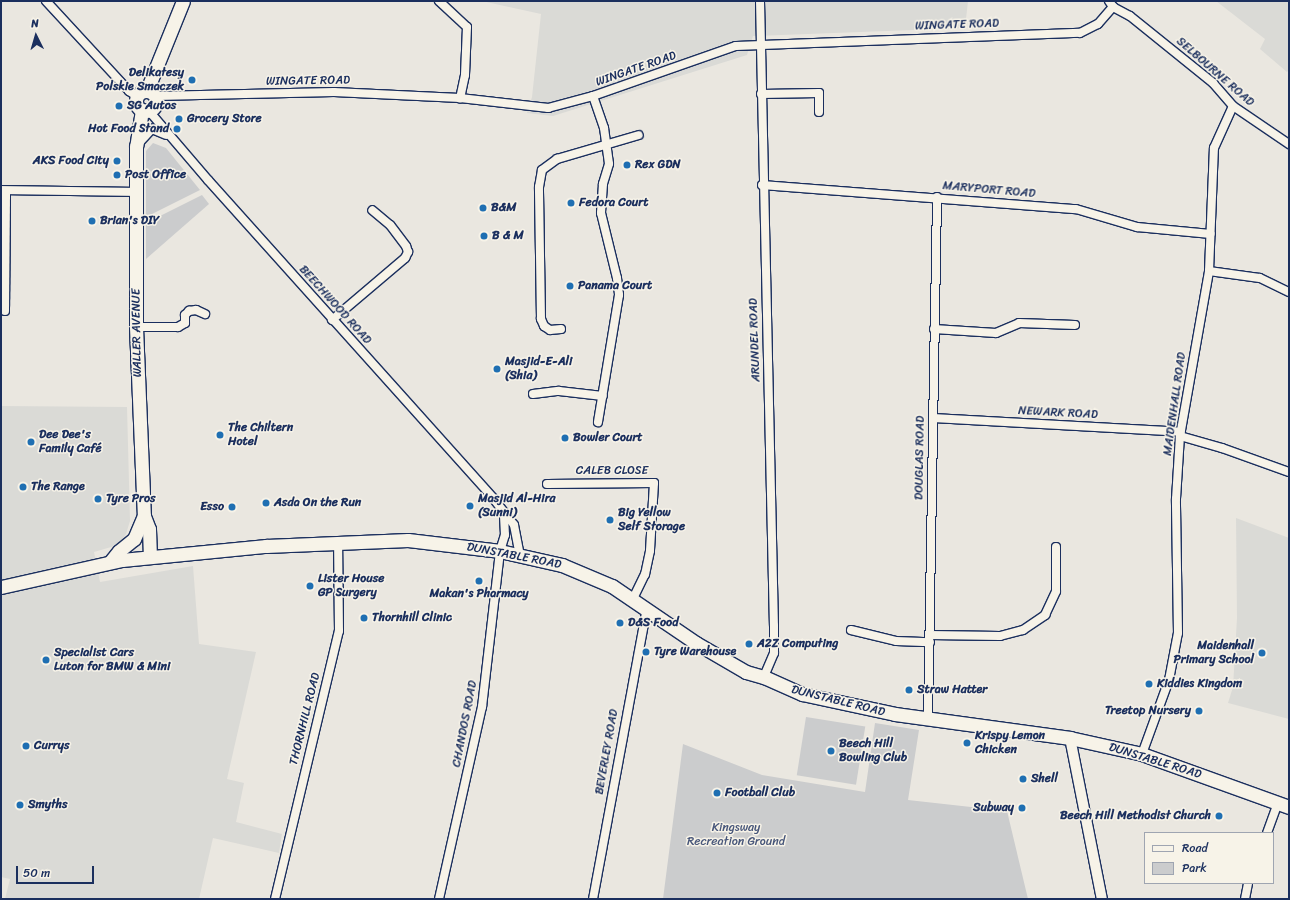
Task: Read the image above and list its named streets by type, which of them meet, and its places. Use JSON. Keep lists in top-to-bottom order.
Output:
{
  "streets": {
    "main road": ["WALLER AVENUE", "DUNSTABLE ROAD"],
    "street": [
      "WINGATE ROAD",
      "SELBOURNE ROAD",
      "MARYPORT ROAD",
      "BEECHWOOD ROAD",
      "ARUNDEL ROAD",
      "MAIDENHALL ROAD",
      "NEWARK ROAD",
      "DOUGLAS ROAD",
      "CALEB CLOSE",
      "THORNHILL ROAD",
      "CHANDOS ROAD",
      "BEVERLEY ROAD"
    ]
  },
  "crossings": [
    ["WINGATE ROAD", "SELBOURNE ROAD"],
    ["WINGATE ROAD", "ARUNDEL ROAD"],
    ["SELBOURNE ROAD", "MAIDENHALL ROAD"],
    ["MARYPORT ROAD", "ARUNDEL ROAD"],
    ["MARYPORT ROAD", "MAIDENHALL ROAD"],
    ["MARYPORT ROAD", "DOUGLAS ROAD"],
    ["BEECHWOOD ROAD", "WALLER AVENUE"],
    ["BEECHWOOD ROAD", "DUNSTABLE ROAD"],
    ["WALLER AVENUE", "DUNSTABLE ROAD"],
    ["ARUNDEL ROAD", "DUNSTABLE ROAD"],
    ["MAIDENHALL ROAD", "NEWARK ROAD"],
    ["MAIDENHALL ROAD", "DUNSTABLE ROAD"],
    ["NEWARK ROAD", "DOUGLAS ROAD"],
    ["DOUGLAS ROAD", "DUNSTABLE ROAD"],
    ["CALEB CLOSE", "DUNSTABLE ROAD"],
    ["DUNSTABLE ROAD", "THORNHILL ROAD"],
    ["DUNSTABLE ROAD", "CHANDOS ROAD"],
    ["DUNSTABLE ROAD", "BEVERLEY ROAD"]
  ],
  "parks": ["Kingsway Recreation Ground"],
  "places": [
    "Delikatesy Polskie Smaczek",
    "SG Autos",
    "Grocery Store",
    "Hot Food Stand",
    "AKS Food City",
    "Rex GDN",
    "Post Office",
    "Fedora Court",
    "B&M",
    "Brian's DIY",
    "B & M",
    "Panama Court",
    "Masjid-E-Ali (Shia)",
    "The Chiltern Hotel",
    "Bowler Court",
    "Dee Dee's Family Café",
    "The Range",
    "Tyre Pros",
    "Asda On the Run",
    "Masjid Al-Hira (Sunni)",
    "Esso",
    "Big Yellow Self Storage",
    "Makan's Pharmacy",
    "Lister House GP Surgery",
    "Thornhill Clinic",
    "D&S Food",
    "A2Z Computing",
    "Tyre Warehouse",
    "Maidenhall Primary School",
    "Specialist Cars Luton for BMW & Mini",
    "Kiddies Kingdom",
    "Straw Hatter",
    "Treetop Nursery",
    "Krispy Lemon Chicken",
    "Currys",
    "Beech Hill Bowling Club",
    "Shell",
    "Football Club",
    "Smyths",
    "Subway",
    "Beech Hill Methodist Church"
  ],
  "legend": ["Road", "Park"],
  "scale_bar": "50 m",
  "north": "top"
}
